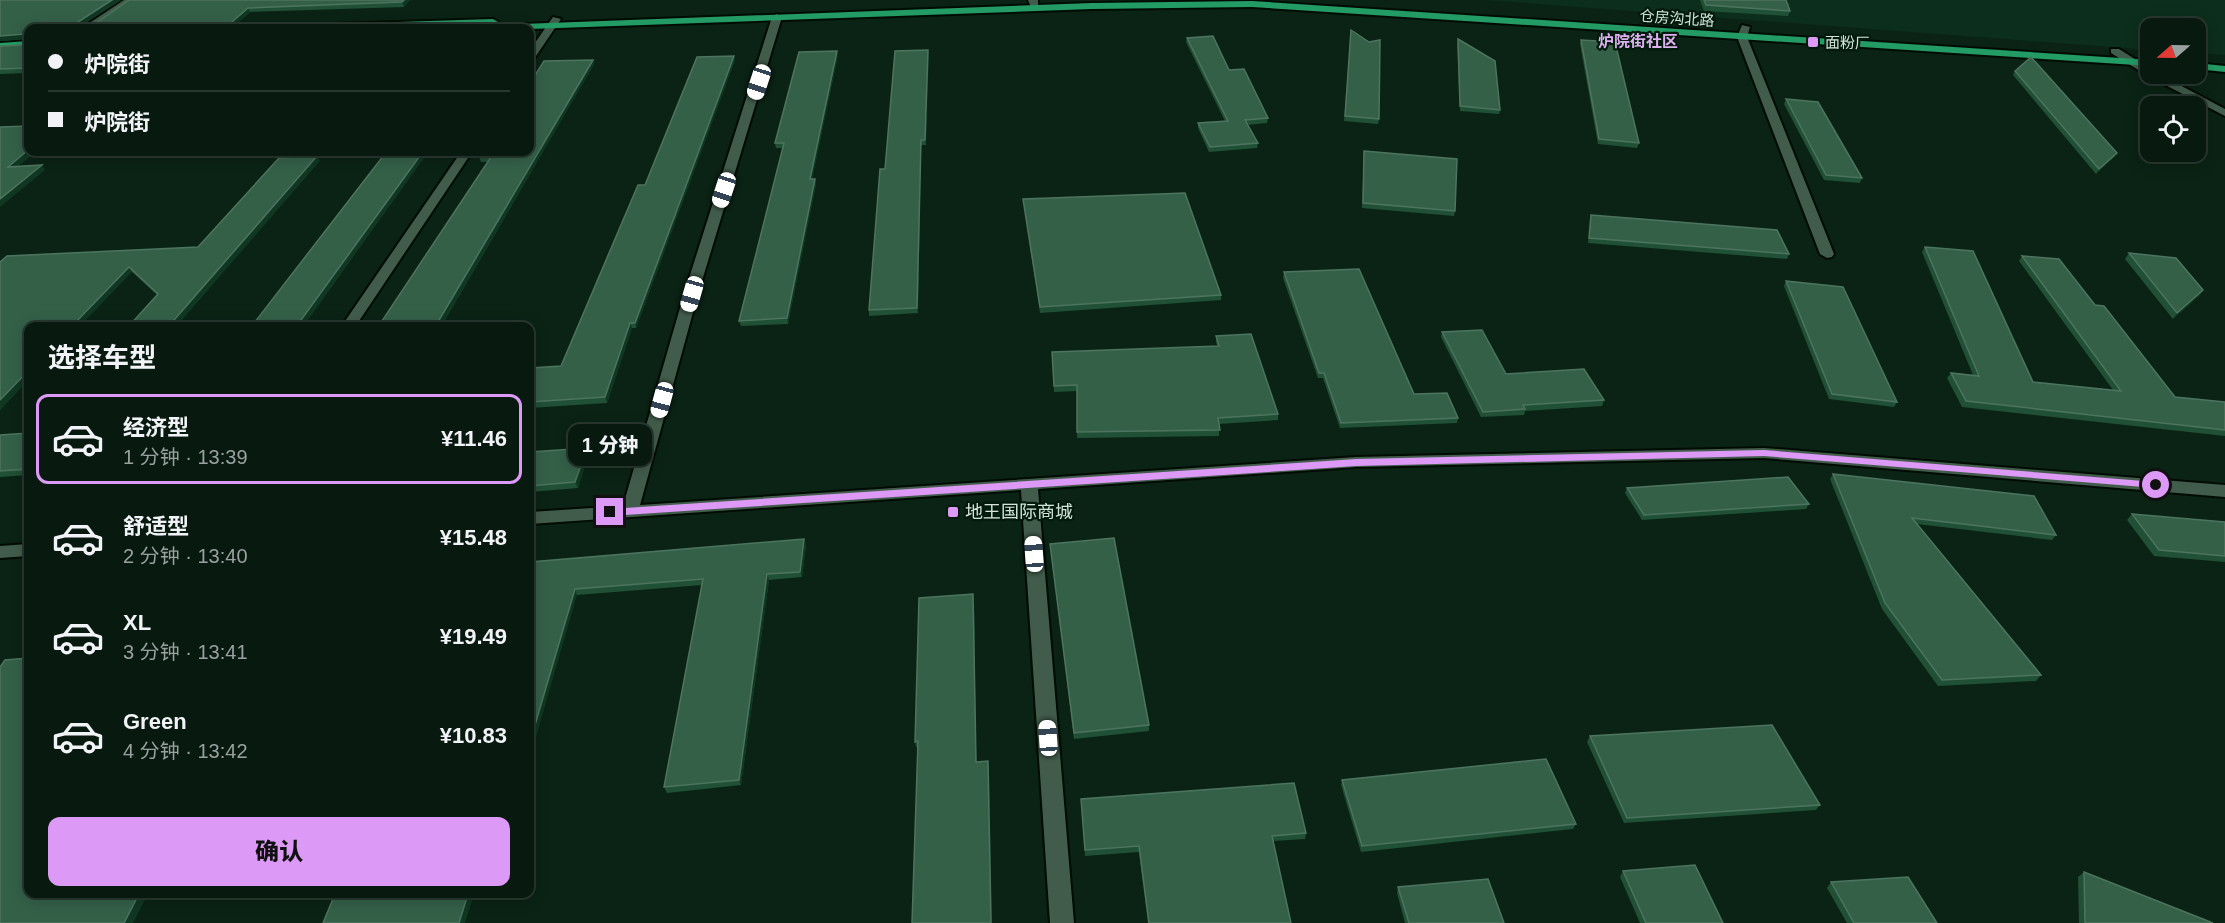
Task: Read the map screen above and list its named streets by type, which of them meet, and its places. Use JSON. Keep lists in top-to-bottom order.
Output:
{
  "streets": {
    "main road": ["仓房沟北路"]
  },
  "districts": ["炉院街社区"],
  "places": {
    "transit": ["面粉厂", "地王国际商城"]
  },
  "north": "left",
  "page": {
    "banner": ["炉院街", "炉院街"],
    "heading": "选择车型",
    "list": [
      {
        "name": "经济型",
        "note": "1 分钟 · 13:39",
        "value": "¥11.46"
      },
      {
        "name": "舒适型",
        "note": "2 分钟 · 13:40",
        "value": "¥15.48"
      },
      {
        "name": "XL",
        "note": "3 分钟 · 13:41",
        "value": "¥19.49"
      },
      {
        "name": "Green",
        "note": "4 分钟 · 13:42",
        "value": "¥10.83"
      }
    ],
    "bubble": "1 分钟",
    "buttons": "确认"
  }
}
